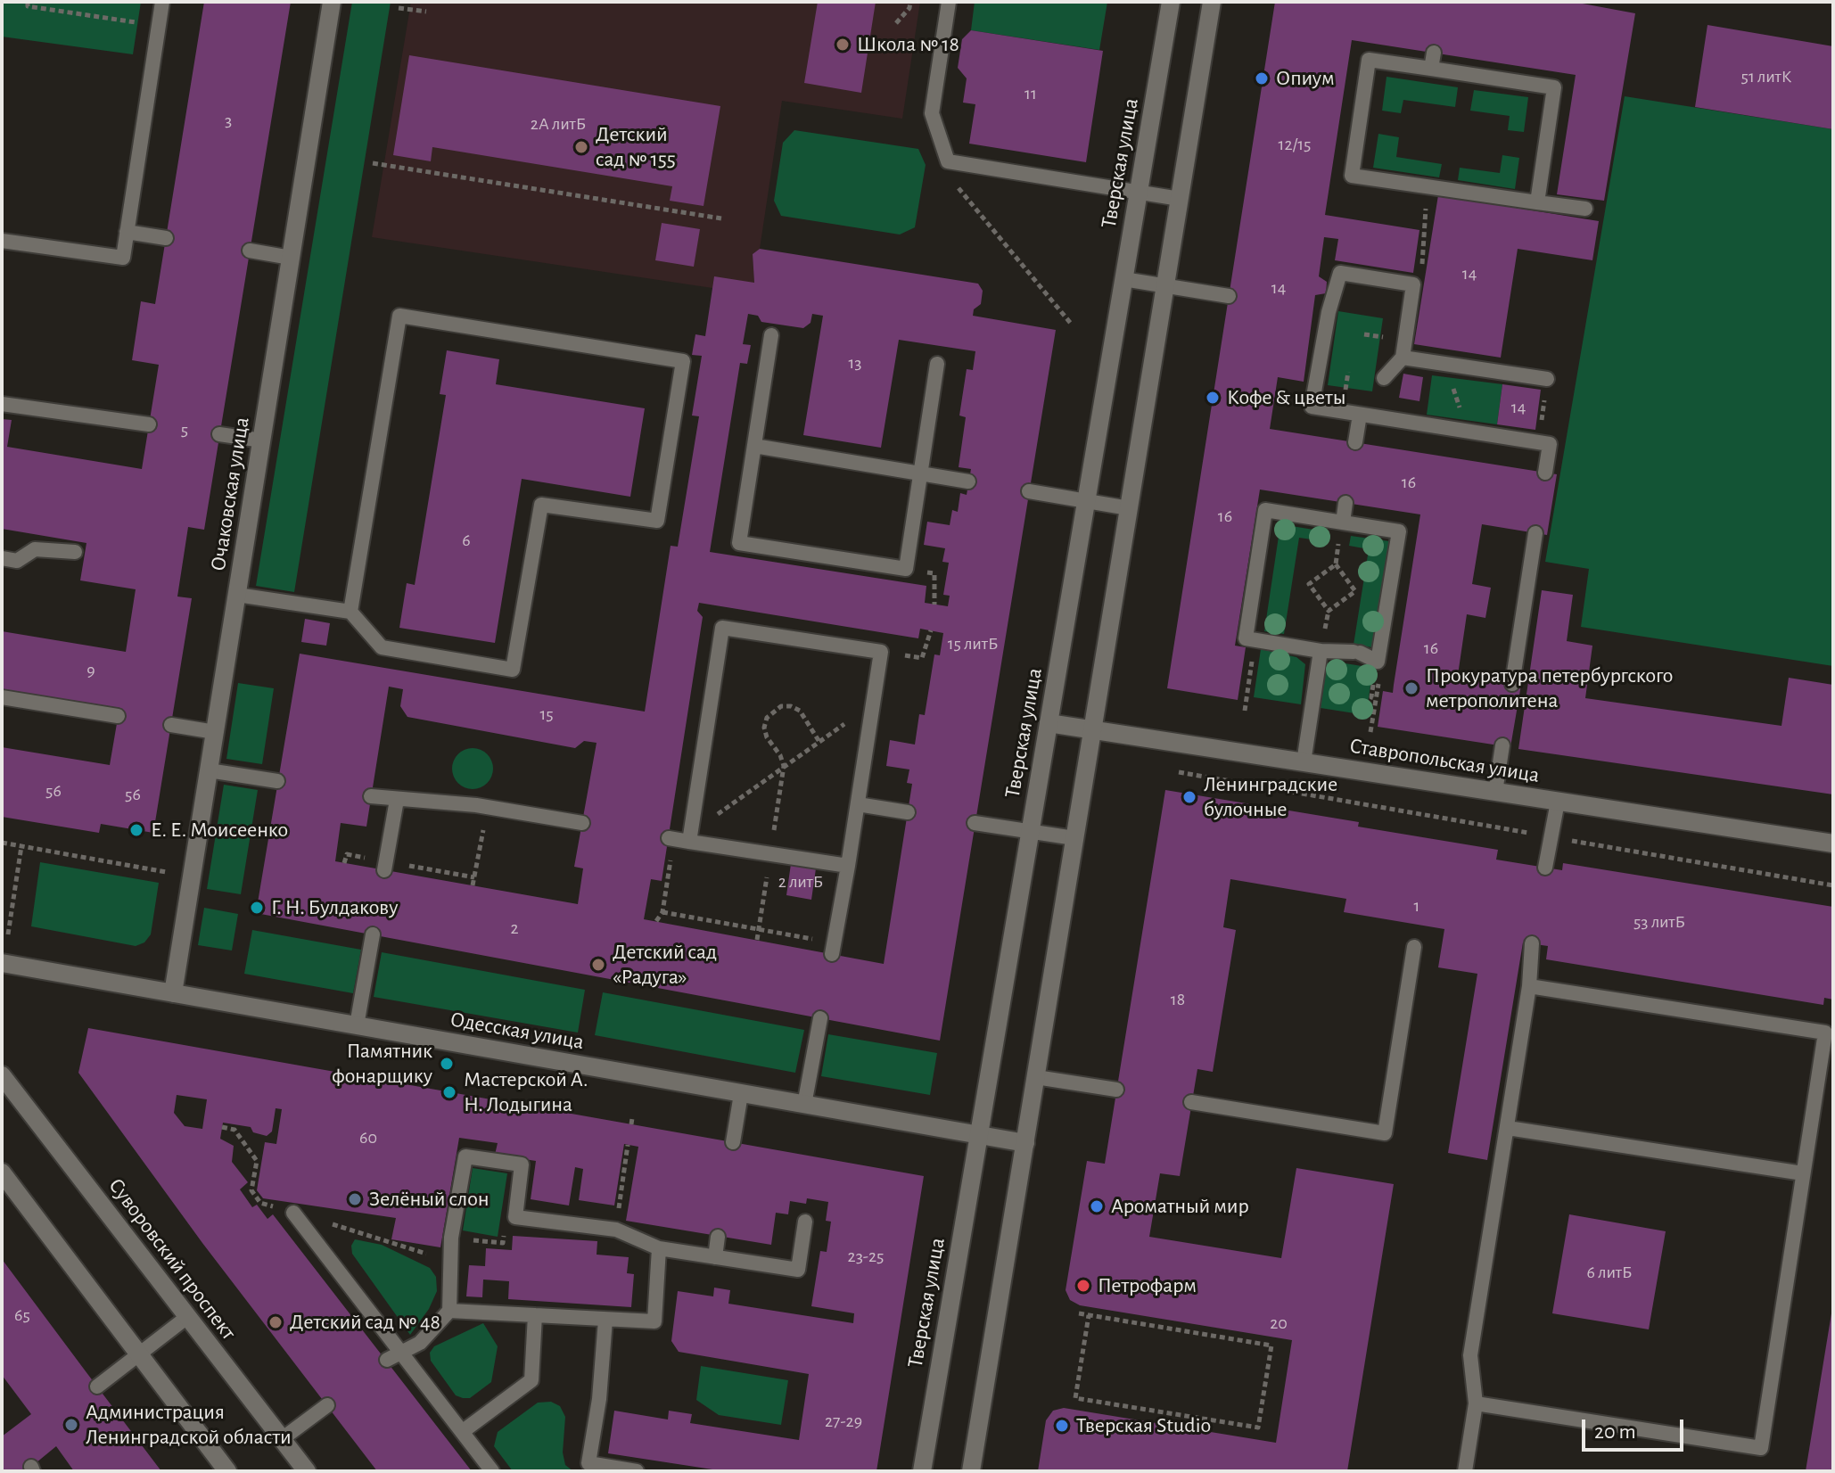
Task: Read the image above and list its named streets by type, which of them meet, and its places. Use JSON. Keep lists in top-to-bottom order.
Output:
{
  "streets": {
    "street": [
      "Тверская улица",
      "Очаковская улица",
      "Ставропольская улица",
      "Одесская улица",
      "Суворовский проспект"
    ]
  },
  "crossings": [
    ["Тверская улица", "Ставропольская улица"],
    ["Тверская улица", "Одесская улица"],
    ["Очаковская улица", "Одесская улица"]
  ],
  "places": [
    "Школа № 18",
    "Опиум",
    "Детский сад № 155",
    "Кофе & цветы",
    "Прокуратура петербургского метрополитена",
    "Ленинградские булочные",
    "Е. Е. Моисеенко",
    "Г. Н. Булдакову",
    "Детский сад «Радуга»",
    "Памятник фонарщику",
    "Мастерской А. Н. Лодыгина",
    "Зелёный слон",
    "Ароматный мир",
    "Петрофарм",
    "Детский сад № 48",
    "Администрация Ленинградской области",
    "Тверская Studio"
  ],
  "house_numbers": [
    "51 литК",
    "11",
    "3",
    "2А литБ",
    "12/15",
    "14",
    "14",
    "13",
    "14",
    "5",
    "16",
    "16",
    "6",
    "15 литБ",
    "16",
    "9",
    "15",
    "56",
    "56",
    "2 литБ",
    "1",
    "53 литБ",
    "2",
    "18",
    "60",
    "23-25",
    "6 литБ",
    "65",
    "20",
    "27-29"
  ],
  "scale_bar": "20 m"
}
